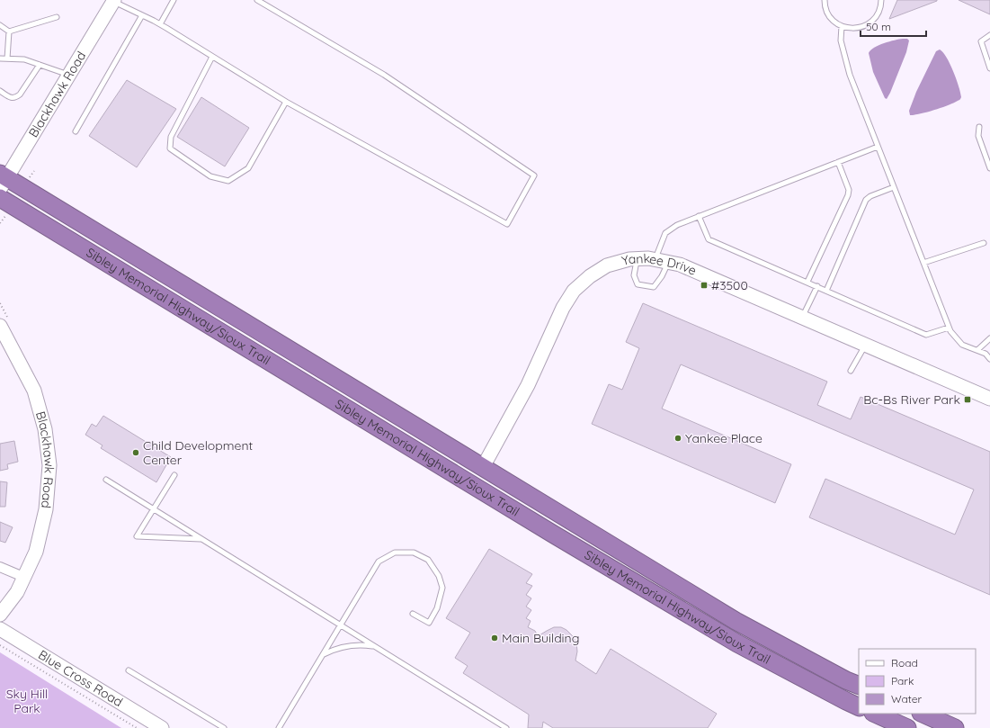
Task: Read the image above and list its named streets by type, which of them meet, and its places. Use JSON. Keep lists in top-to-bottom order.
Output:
{
  "streets": {
    "highway": ["Sibley Memorial Highway/Sioux Trail"],
    "street": ["Blackhawk Road", "Yankee Drive", "Blue Cross Road"]
  },
  "crossings": [
    ["Blackhawk Road", "Sibley Memorial Highway/Sioux Trail"],
    ["Yankee Drive", "Sibley Memorial Highway/Sioux Trail"]
  ],
  "parks": ["Sky Hill Park"],
  "places": {
    "transit": ["#3500", "Bc-Bs River Park"],
    "other": ["Yankee Place", "Child Development Center", "Main Building"]
  },
  "legend": ["Road", "Park", "Water"],
  "scale_bar": "50 m"
}
